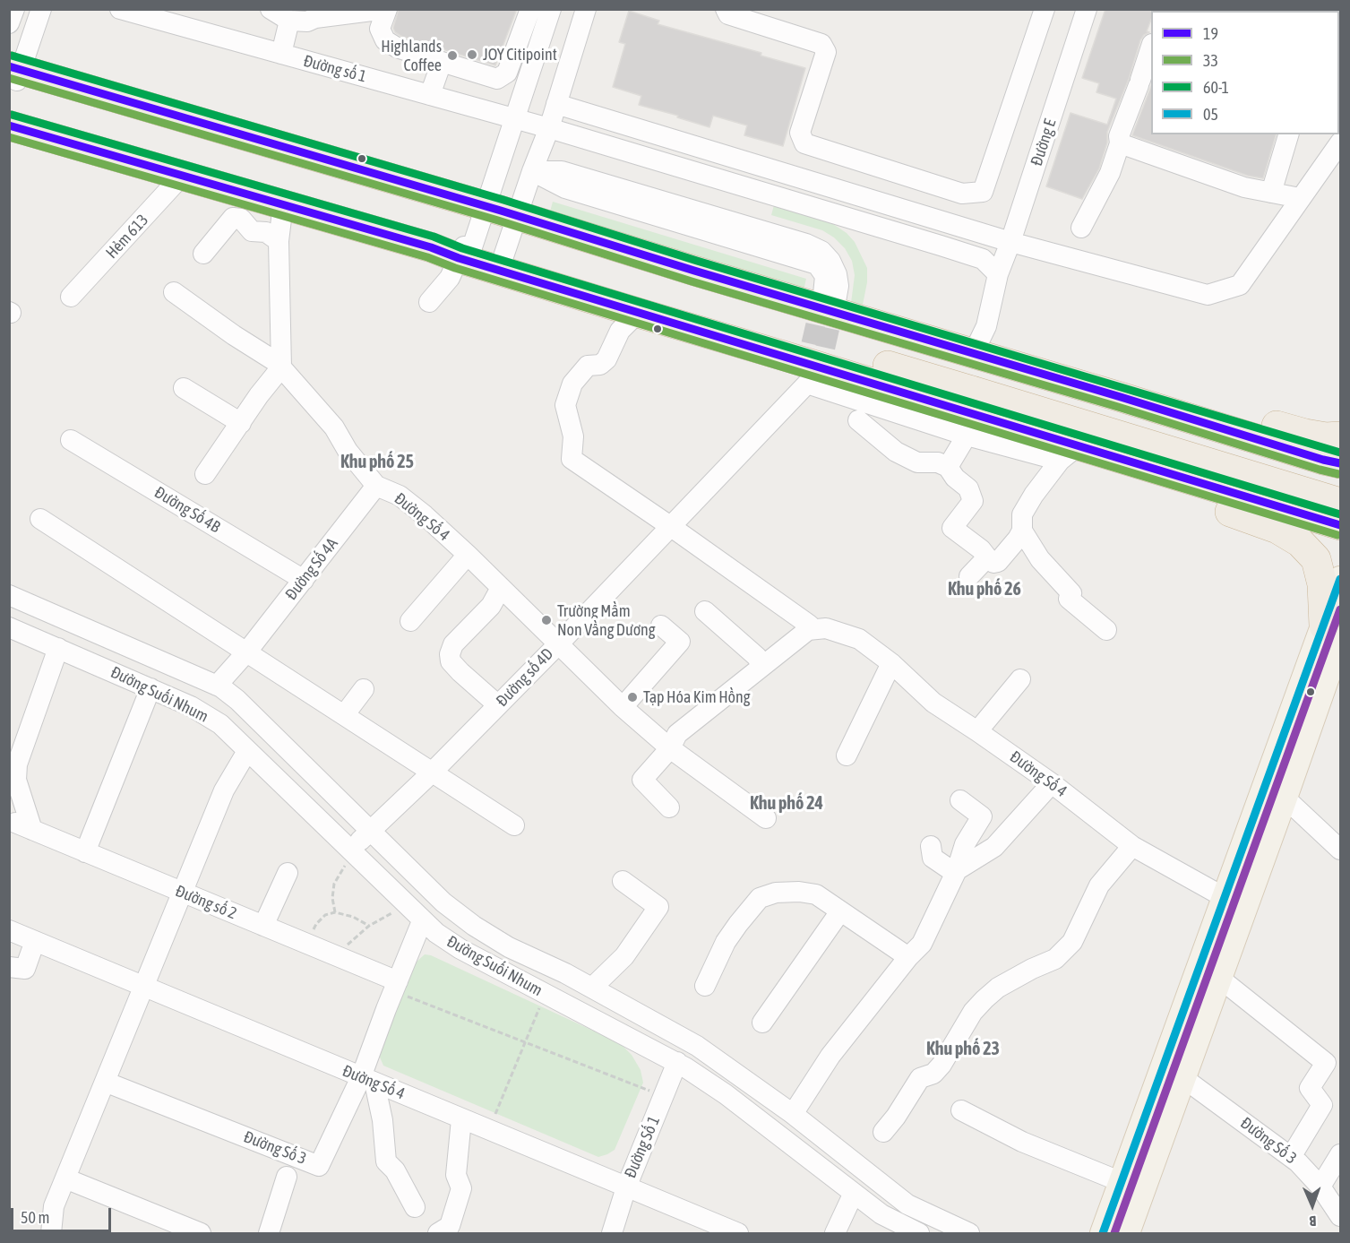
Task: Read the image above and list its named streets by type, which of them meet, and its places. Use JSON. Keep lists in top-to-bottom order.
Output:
{
  "streets": {
    "street": [
      "Đường số 1",
      "Đường E",
      "Hẻm 613",
      "Đường Số 4B",
      "Đường Số 4",
      "Đường Số 4A",
      "Đường số 4D",
      "Đường Suối Nhum",
      "Đường số 2",
      "Đường Số 3",
      "Đường Số 1"
    ]
  },
  "crossings": [
    ["Đường số 1", "Đường E"],
    ["Đường Số 4B", "Đường Số 4A"],
    ["Đường Số 4", "Đường Số 4A"],
    ["Đường Số 4", "Đường số 4D"],
    ["Đường Số 4", "Đường Số 3"],
    ["Đường Số 4", "Đường Số 1"],
    ["Đường Số 4A", "Đường Suối Nhum"],
    ["Đường số 4D", "Đường Suối Nhum"],
    ["Đường Suối Nhum", "Đường số 2"],
    ["Đường Suối Nhum", "Đường Số 3"],
    ["Đường Suối Nhum", "Đường Số 1"],
    ["Đường số 2", "Đường Số 3"]
  ],
  "districts": [
    "Khu phố 25",
    "Khu phố 26",
    "Khu phố 24",
    "Khu phố 23"
  ],
  "places": [
    "JOY Citipoint",
    "Highlands Coffee",
    "Trường Mầm Non Vầng Dương",
    "Tạp Hóa Kim Hồng"
  ],
  "lines": [
    "transit line 60-1",
    "transit line 19",
    "transit line 33",
    "transit line 05"
  ],
  "legend": [
    "19",
    "33",
    "60-1",
    "05"
  ],
  "scale_bar": "50 m",
  "north": "bottom"
}
